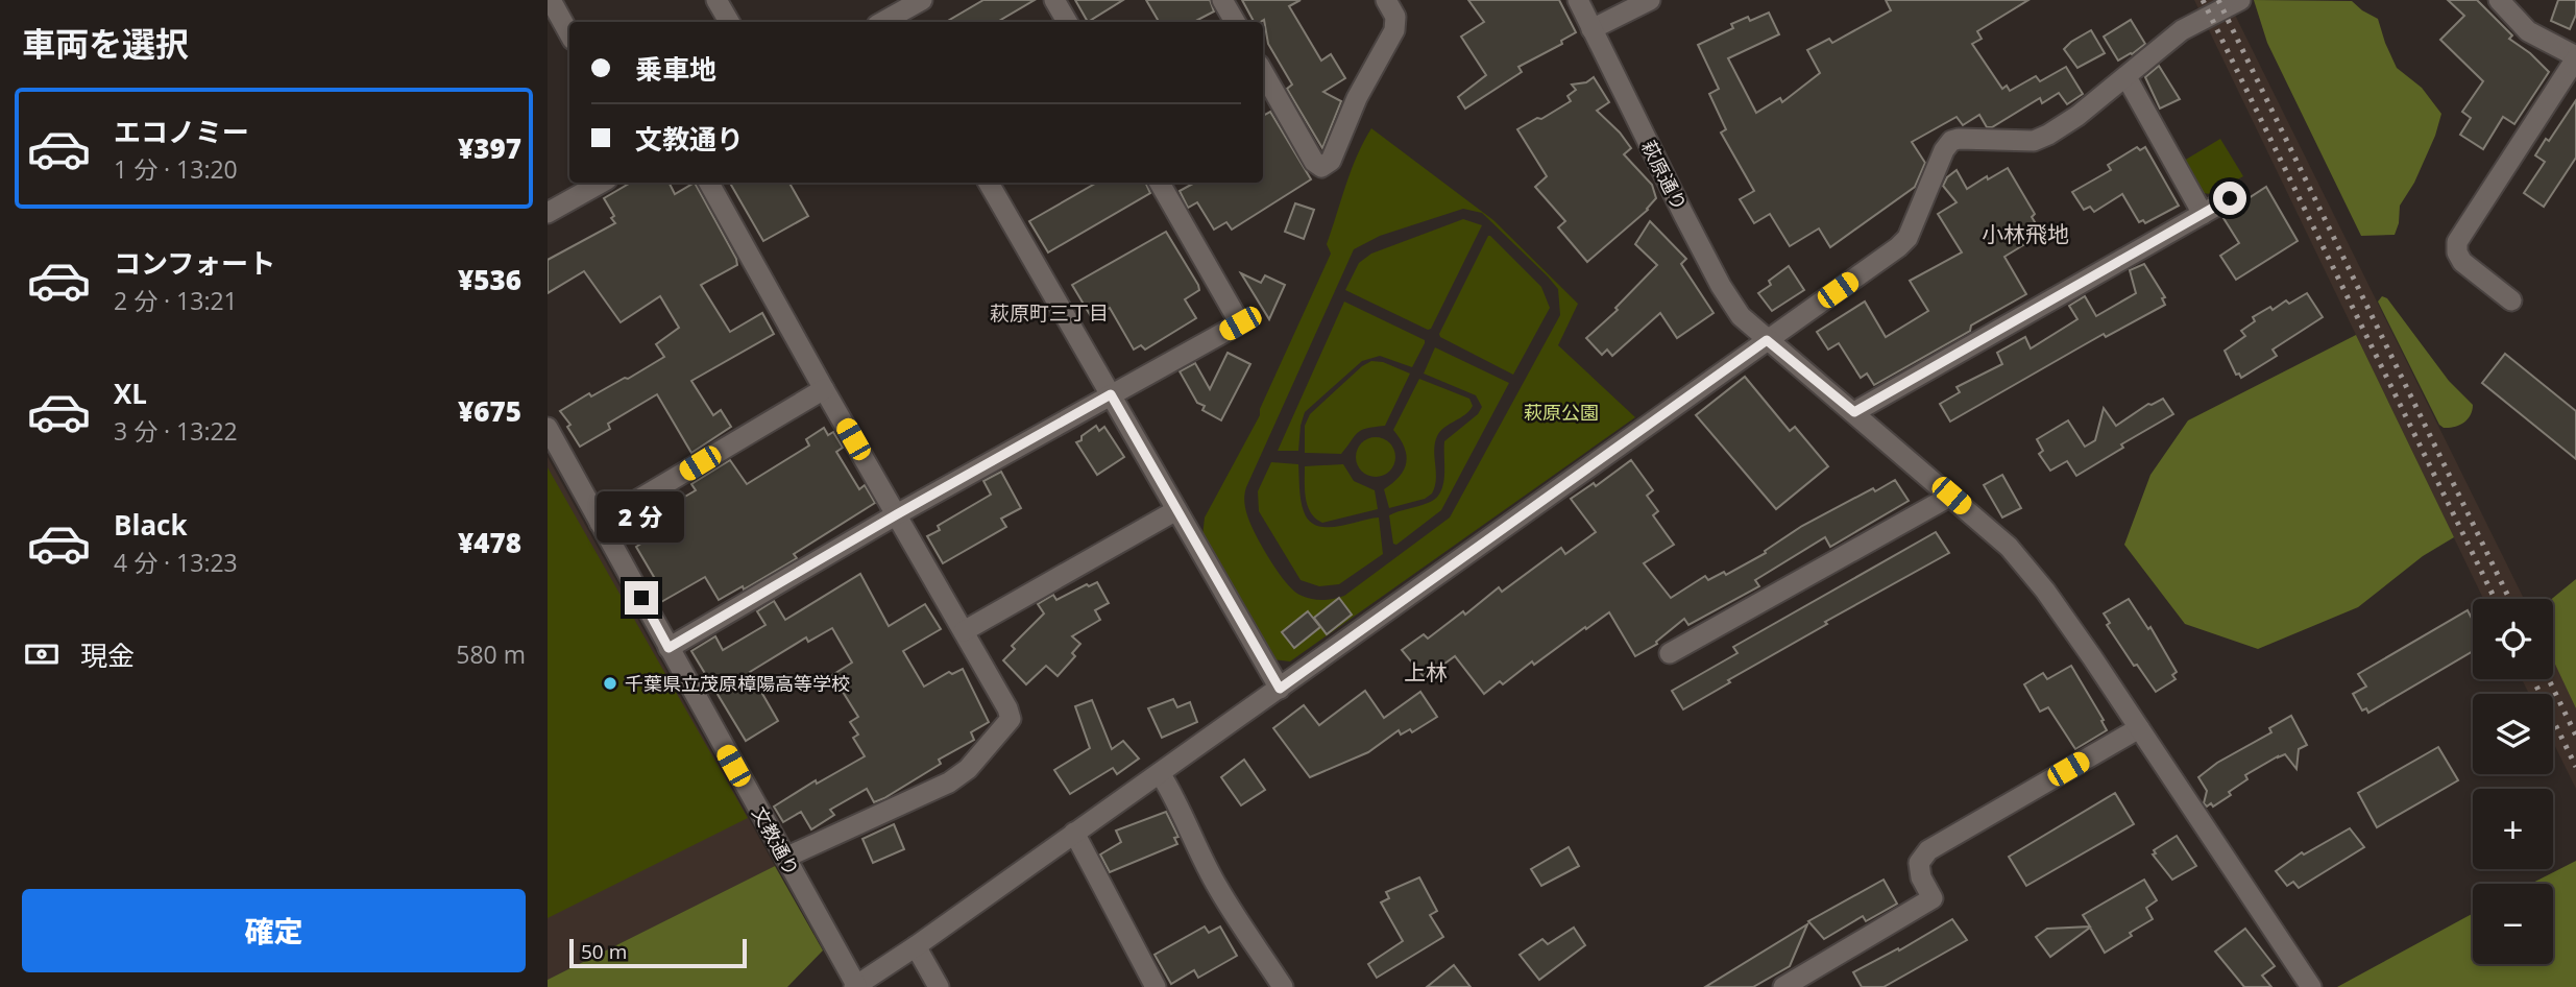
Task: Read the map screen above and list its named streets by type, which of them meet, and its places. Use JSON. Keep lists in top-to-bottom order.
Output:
{
  "streets": {
    "street": ["萩原通り", "文教通り"]
  },
  "districts": ["小林飛地", "萩原町三丁目", "上林"],
  "parks": ["萩原公園"],
  "places": ["千葉県立茂原樟陽高等学校"],
  "scale_bar": "50 m",
  "page": {
    "heading": "車両を選択",
    "banner": ["乗車地", "文教通り"],
    "list": [
      {
        "name": "エコノミー",
        "note": "1 分 · 13:20",
        "value": "¥397"
      },
      {
        "name": "コンフォート",
        "note": "2 分 · 13:21",
        "value": "¥536"
      },
      {
        "name": "XL",
        "note": "3 分 · 13:22",
        "value": "¥675"
      },
      {
        "name": "Black",
        "note": "4 分 · 13:23",
        "value": "¥478"
      }
    ],
    "bubble": "2 分",
    "map_buttons": ["+", "−"],
    "pay": ["現金", "580 m"],
    "buttons": "確定",
    "scale": "50 m"
  }
}
